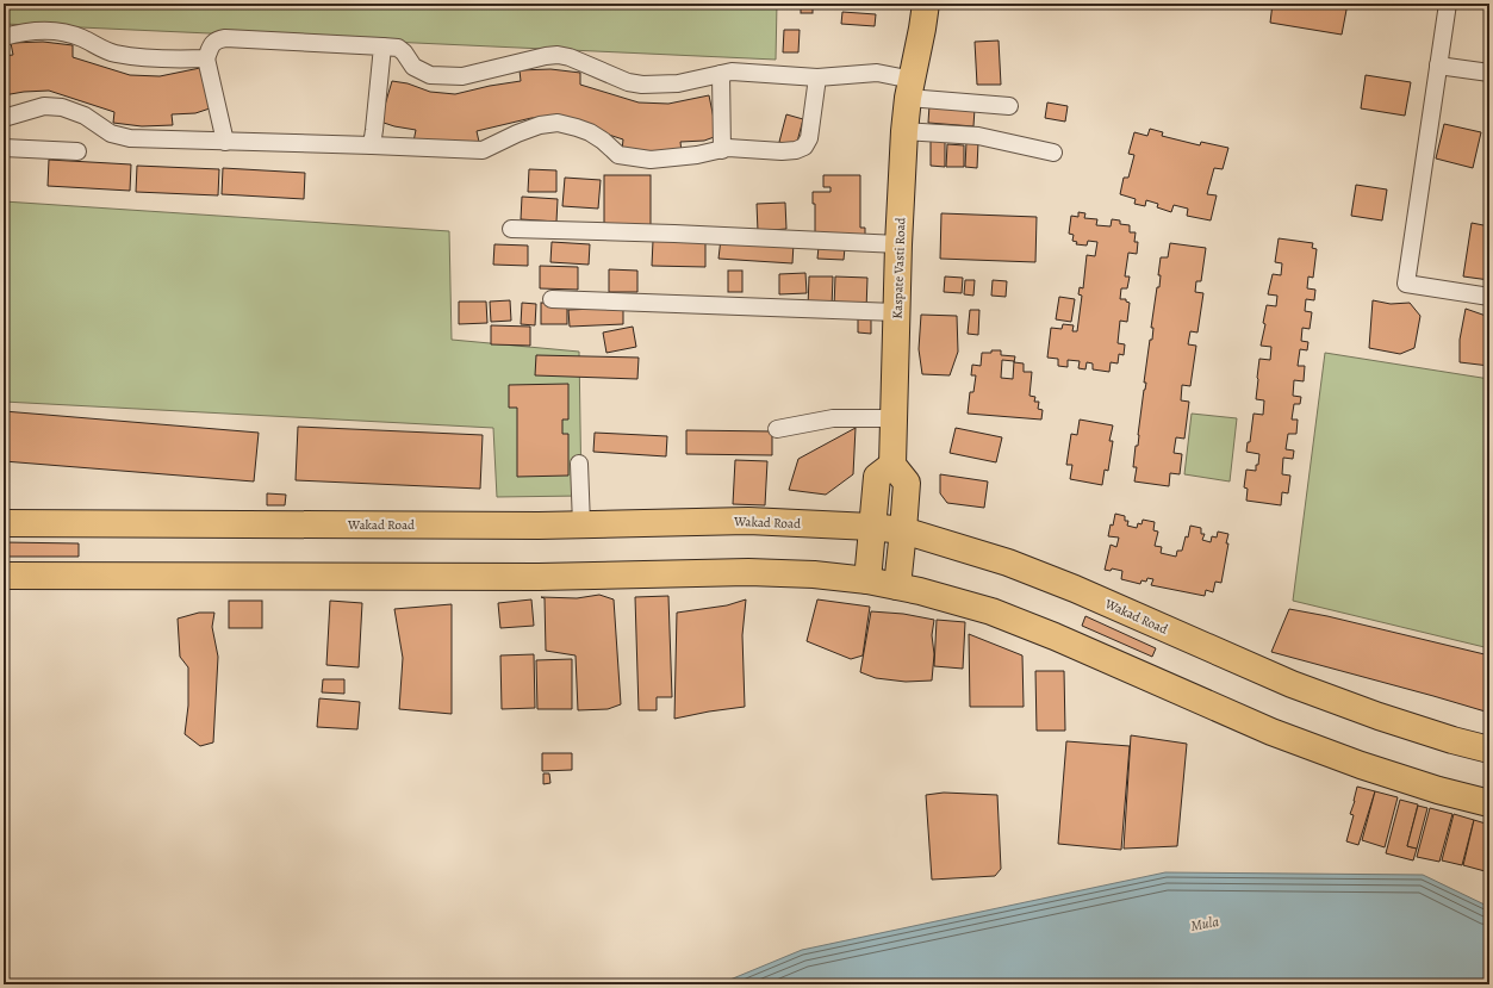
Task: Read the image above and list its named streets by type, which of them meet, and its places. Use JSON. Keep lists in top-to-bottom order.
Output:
{
  "streets": {
    "main road": ["Kaspate Vasti Road", "Wakad Road"]
  },
  "water": ["Mula"]
}
